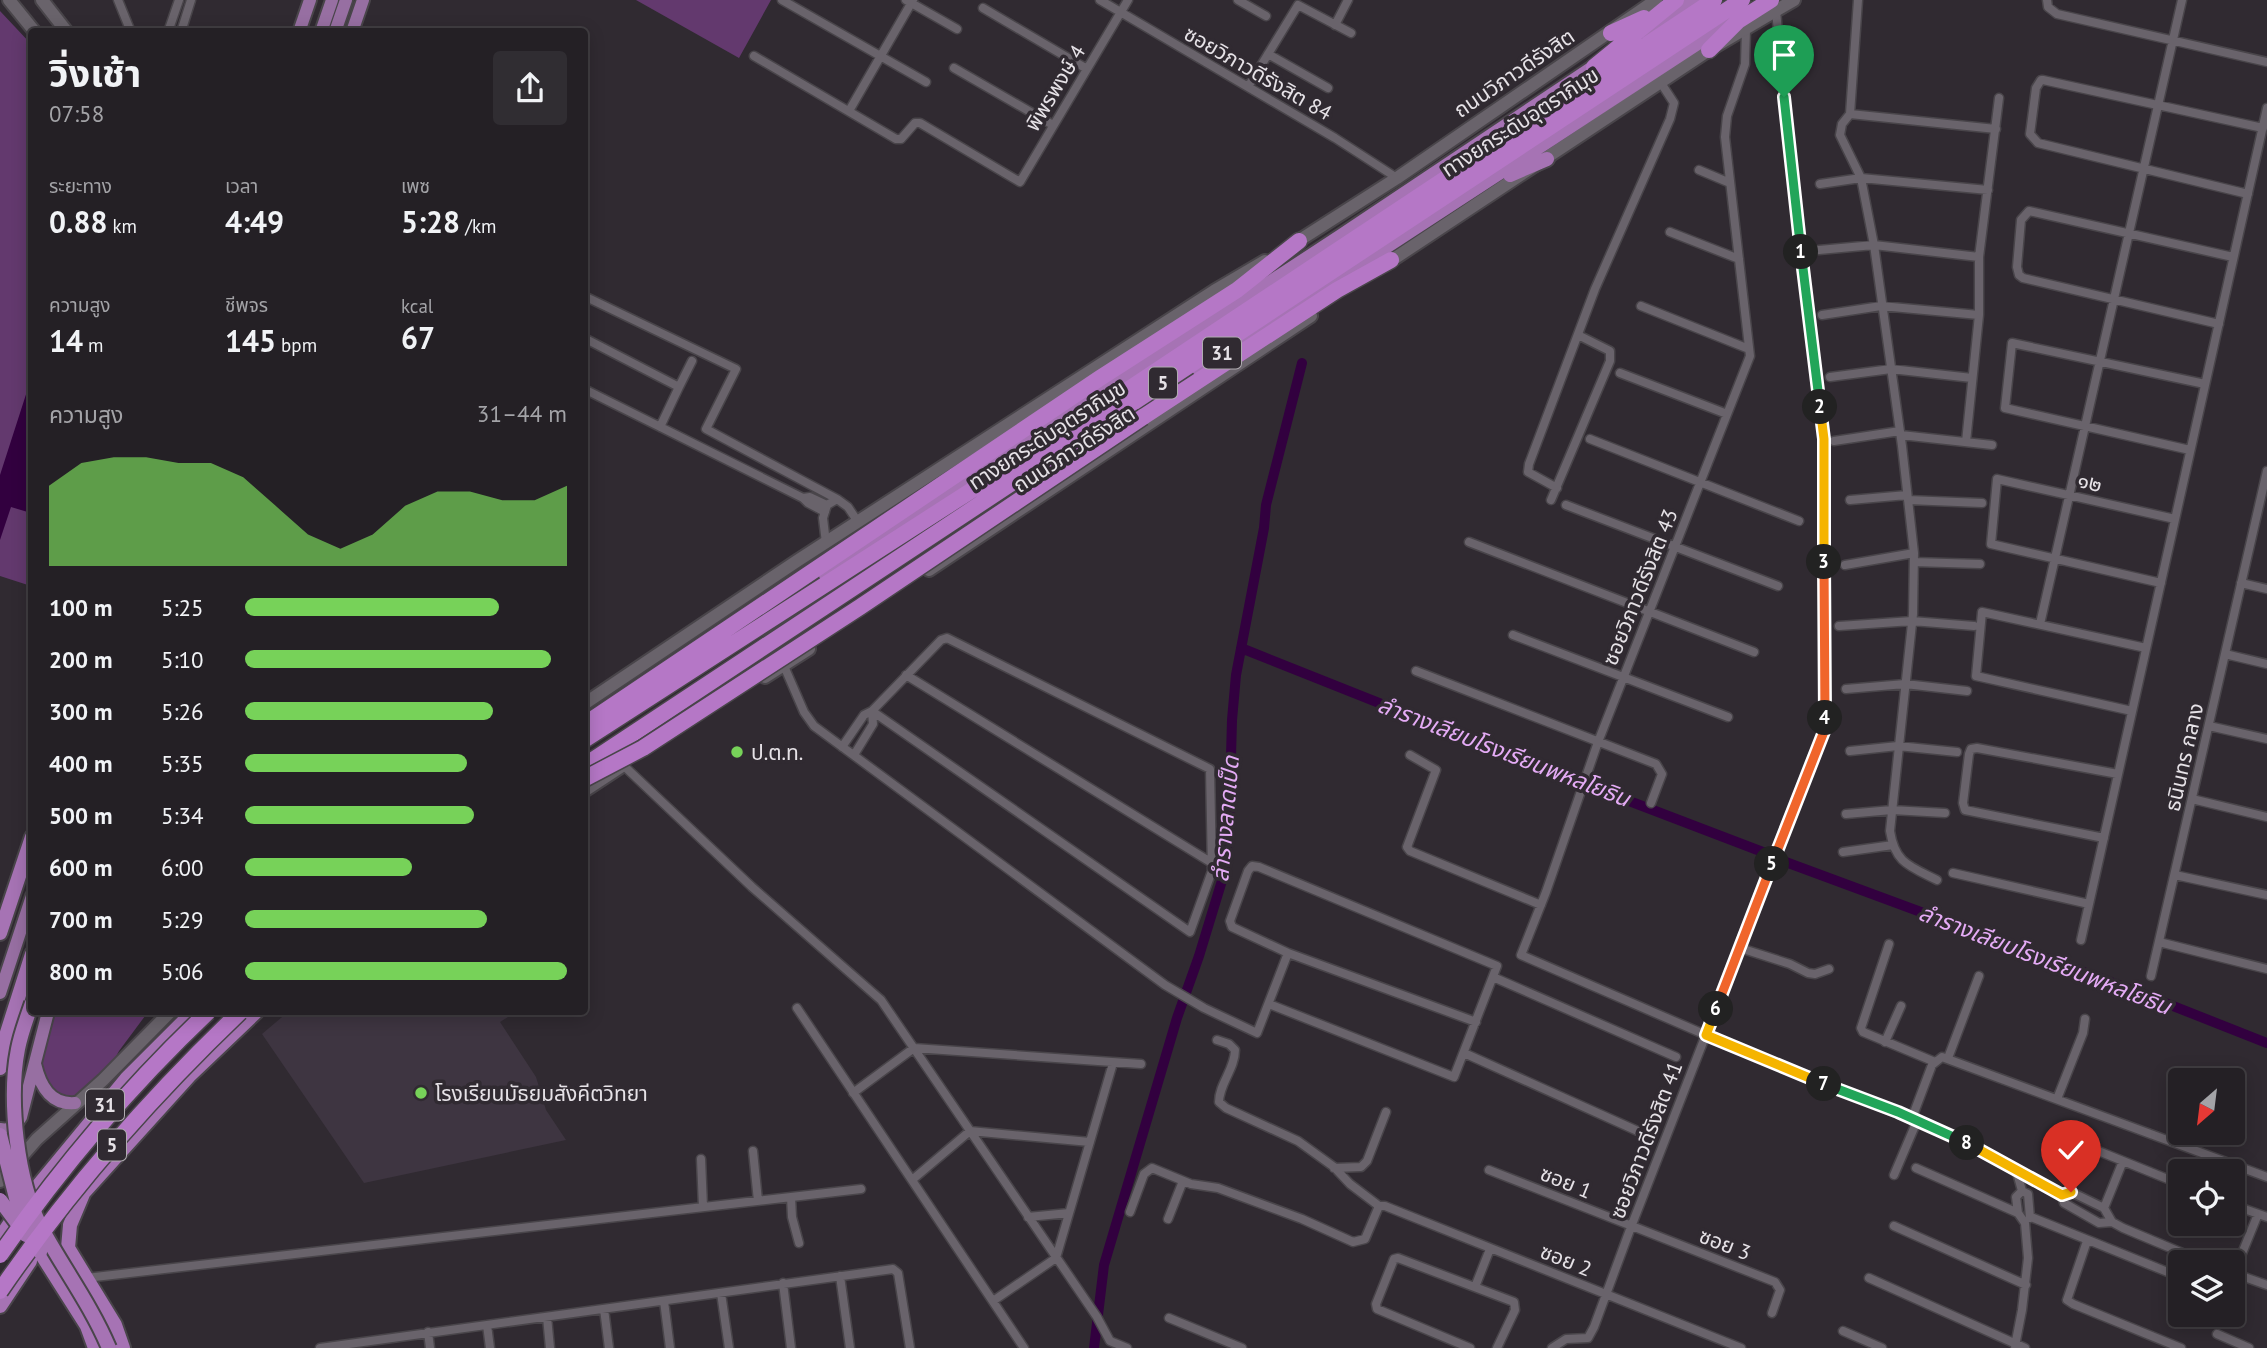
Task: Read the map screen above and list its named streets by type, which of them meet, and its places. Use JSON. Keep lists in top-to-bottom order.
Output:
{
  "streets": {
    "highway": [
      "ถนนวิภาวดีรังสิต",
      "ทางยกระดับอุตราภิมุข",
      "31",
      "5"
    ],
    "street": [
      "ซอยวิภาวดีรังสิต 84",
      "พิพรพงษ์ 4",
      "๑๒",
      "ซอยวิภาวดีรังสิต 43",
      "ธนินทร กลาง",
      "ซอยวิภาวดีรังสิต 41",
      "ซอย 1",
      "ซอย 3",
      "ซอย 2"
    ]
  },
  "crossings": [
    ["ซอยวิภาวดีรังสิต 84", "ถนนวิภาวดีรังสิต"],
    ["ซอยวิภาวดีรังสิต 84", "พิพรพงษ์ 4"],
    ["ถนนวิภาวดีรังสิต", "31"],
    ["ถนนวิภาวดีรังสิต", "5"],
    ["ถนนวิภาวดีรังสิต", "ซอยวิภาวดีรังสิต 43"],
    ["ถนนวิภาวดีรังสิต", "ซอยวิภาวดีรังสิต 41"],
    ["31", "ซอยวิภาวดีรังสิต 41"],
    ["ซอยวิภาวดีรังสิต 43", "ซอยวิภาวดีรังสิต 41"],
    ["ซอยวิภาวดีรังสิต 41", "ซอย 1"],
    ["ซอยวิภาวดีรังสิต 41", "ซอย 3"],
    ["ซอยวิภาวดีรังสิต 41", "ซอย 2"],
    ["ซอย 1", "ซอย 3"]
  ],
  "water": ["ลำรางเลียบโรงเรียนพหลโยธิน", "ลำรางลาดเป็ด"],
  "places": ["ป.ต.ท.", "โรงเรียนมัธยมสังคีตวิทยา"],
  "north": "bottom left",
  "page": {
    "heading": ["วิ่งเช้า", "07:58"],
    "stats": [
      ["ระยะทาง", "0.88 km"],
      ["เวลา", "4:49"],
      ["เพซ", "5:28 /km"],
      ["ความสูง", "14 m"],
      ["ชีพจร", "145 bpm"],
      ["kcal", "67"]
    ],
    "pins": [
      "1",
      "2",
      "3",
      "4",
      "5",
      "6",
      "7",
      "8"
    ],
    "chart": ["ความสูง", "31–44 m"],
    "list": [
      {
        "name": "100 m",
        "note": "5:25"
      },
      {
        "name": "200 m",
        "note": "5:10"
      },
      {
        "name": "300 m",
        "note": "5:26"
      },
      {
        "name": "400 m",
        "note": "5:35"
      },
      {
        "name": "500 m",
        "note": "5:34"
      },
      {
        "name": "600 m",
        "note": "6:00"
      },
      {
        "name": "700 m",
        "note": "5:29"
      },
      {
        "name": "800 m",
        "note": "5:06"
      }
    ]
  }
}
